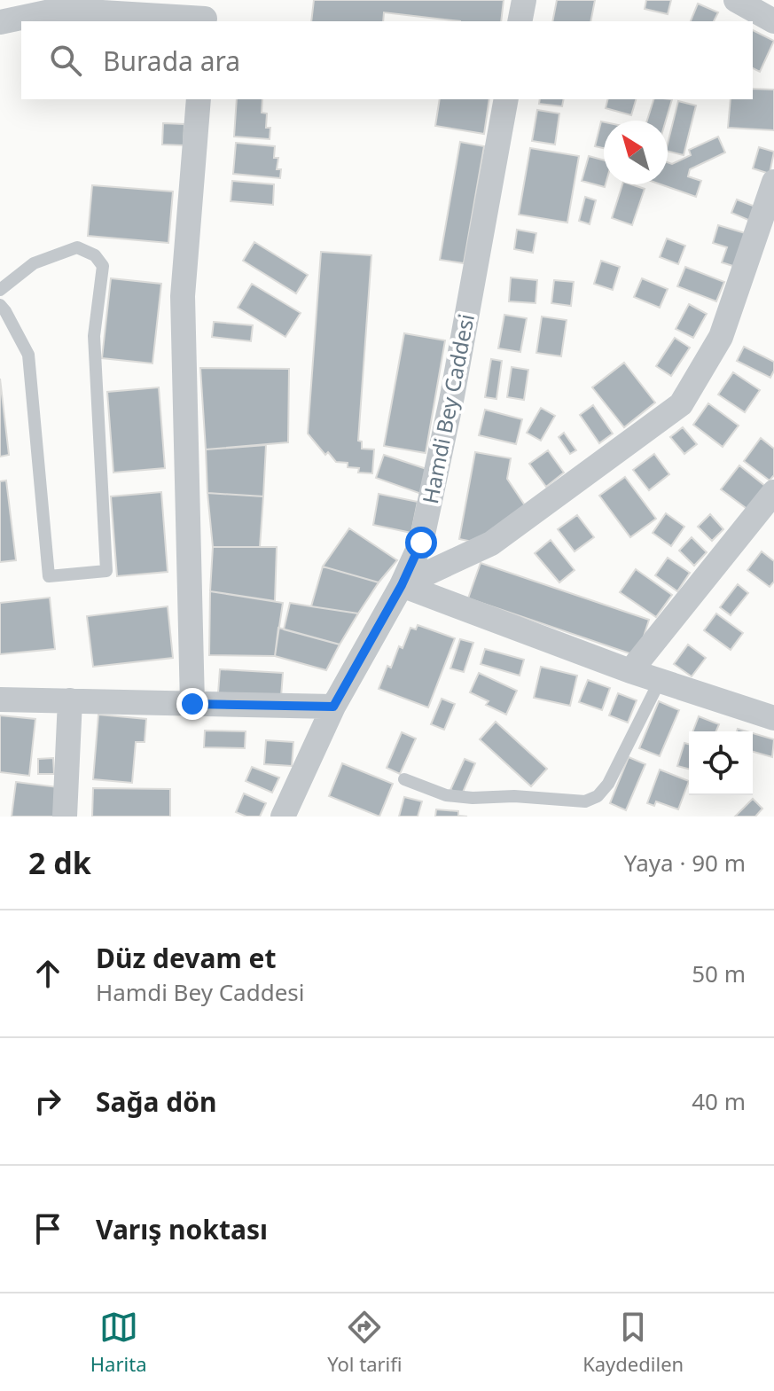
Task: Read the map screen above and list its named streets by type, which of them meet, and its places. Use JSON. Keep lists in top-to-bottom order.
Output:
{
  "streets": {
    "street": ["Hamdi Bey Caddesi"]
  },
  "north": "top left",
  "page": {
    "search": "Burada ara",
    "heading": ["2 dk", "Yaya · 90 m"],
    "list": [
      ["Düz devam et", "Hamdi Bey Caddesi", "50 m"],
      ["Sağa dön", "40 m"],
      "Varış noktası"
    ],
    "nav": ["Harita", "Yol tarifi", "Kaydedilen"]
  }
}
